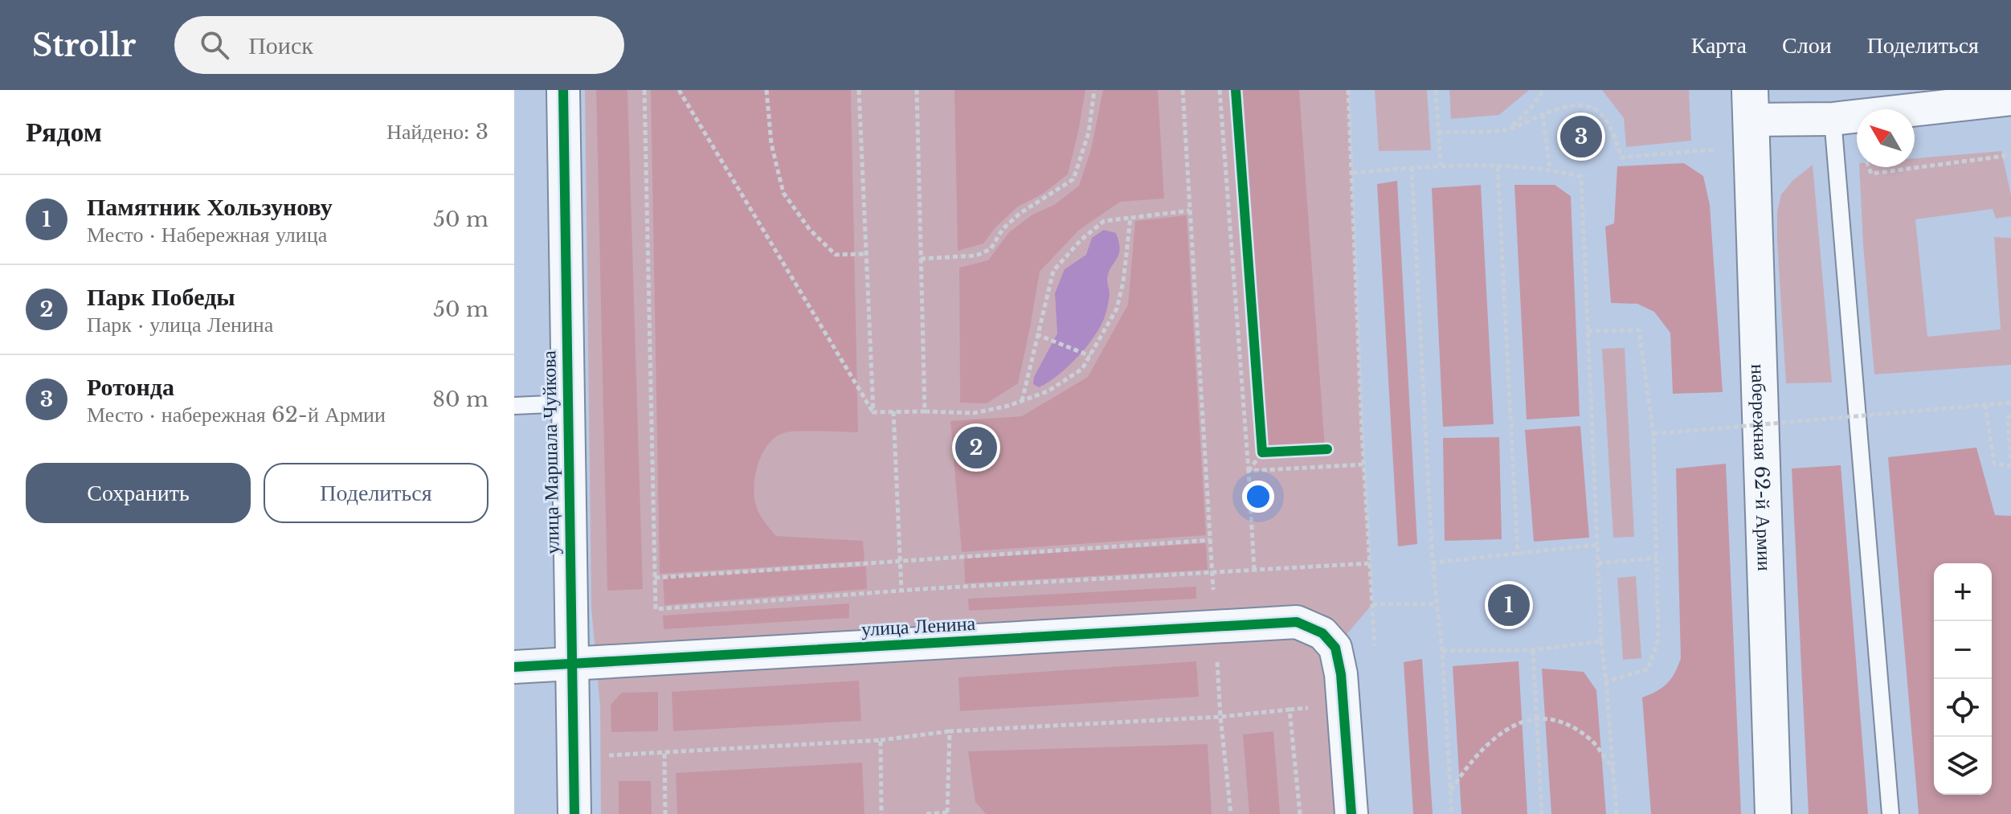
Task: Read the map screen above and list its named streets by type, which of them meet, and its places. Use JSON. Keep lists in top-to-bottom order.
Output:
{
  "streets": {
    "main road": ["набережная 62-й Армии"],
    "street": ["улица Маршала Чуйкова", "улица Ленина"]
  },
  "crossings": [
    ["улица Маршала Чуйкова", "улица Ленина"]
  ],
  "north": "top left",
  "page": {
    "header": "Strollr",
    "search": "Поиск",
    "nav": ["Карта", "Слои", "Поделиться"],
    "heading": ["Рядом", "Найдено: 3"],
    "pins": ["3", "2", "1"],
    "list": [
      {
        "mark": "1",
        "name": "Памятник Хользунову",
        "note": "Место · Набережная улица",
        "value": "50 m"
      },
      {
        "mark": "2",
        "name": "Парк Победы",
        "note": "Парк · улица Ленина",
        "value": "50 m"
      },
      {
        "mark": "3",
        "name": "Ротонда",
        "note": "Место · набережная 62-й Армии",
        "value": "80 m"
      }
    ],
    "buttons": ["Сохранить", "Поделиться"],
    "map_buttons": ["+", "−"]
  }
}
